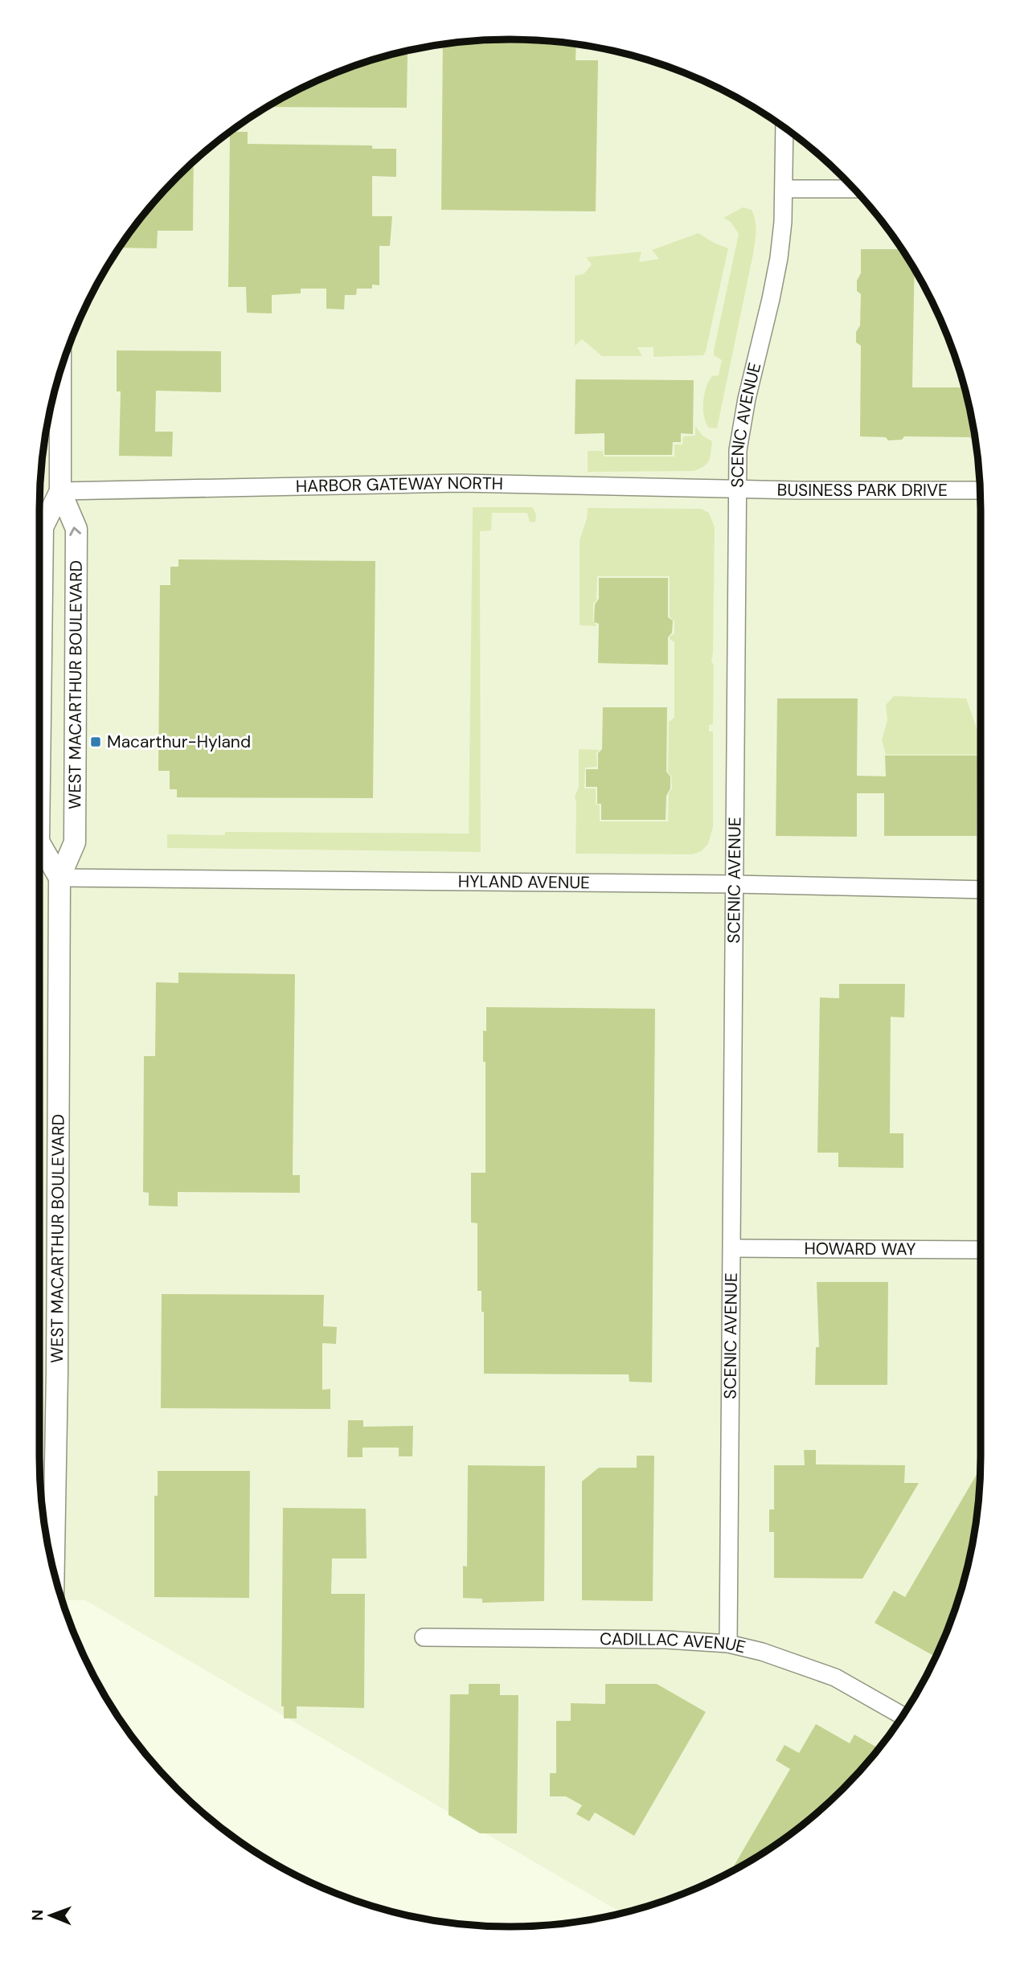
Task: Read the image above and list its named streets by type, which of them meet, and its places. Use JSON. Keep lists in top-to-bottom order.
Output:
{
  "streets": {
    "main road": ["WEST MACARTHUR BOULEVARD"],
    "street": [
      "SCENIC AVENUE",
      "HARBOR GATEWAY NORTH",
      "BUSINESS PARK DRIVE",
      "HYLAND AVENUE",
      "HOWARD WAY",
      "CADILLAC AVENUE"
    ]
  },
  "crossings": [
    ["SCENIC AVENUE", "HARBOR GATEWAY NORTH"],
    ["SCENIC AVENUE", "BUSINESS PARK DRIVE"],
    ["SCENIC AVENUE", "HYLAND AVENUE"],
    ["SCENIC AVENUE", "HOWARD WAY"],
    ["SCENIC AVENUE", "CADILLAC AVENUE"],
    ["HARBOR GATEWAY NORTH", "BUSINESS PARK DRIVE"],
    ["HARBOR GATEWAY NORTH", "WEST MACARTHUR BOULEVARD"],
    ["WEST MACARTHUR BOULEVARD", "HYLAND AVENUE"]
  ],
  "places": {
    "transit": ["Macarthur-Hyland"]
  },
  "north": "left"
}
